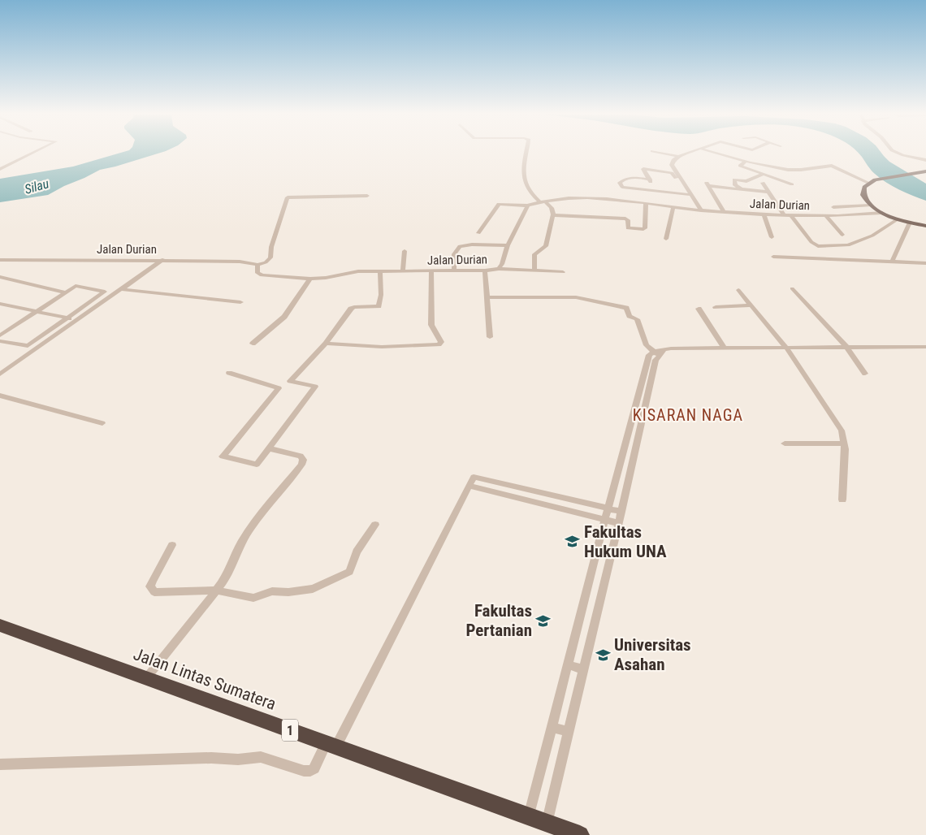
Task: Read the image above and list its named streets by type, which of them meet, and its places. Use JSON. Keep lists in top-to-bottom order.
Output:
{
  "streets": {
    "highway": ["Jalan Lintas Sumatera", "1"],
    "street": ["Jalan Durian"]
  },
  "districts": ["KISARAN NAGA"],
  "water": ["Silau"],
  "places": {
    "school or university": ["Fakultas Hukum UNA", "Fakultas Pertanian", "Universitas Asahan"]
  }
}
